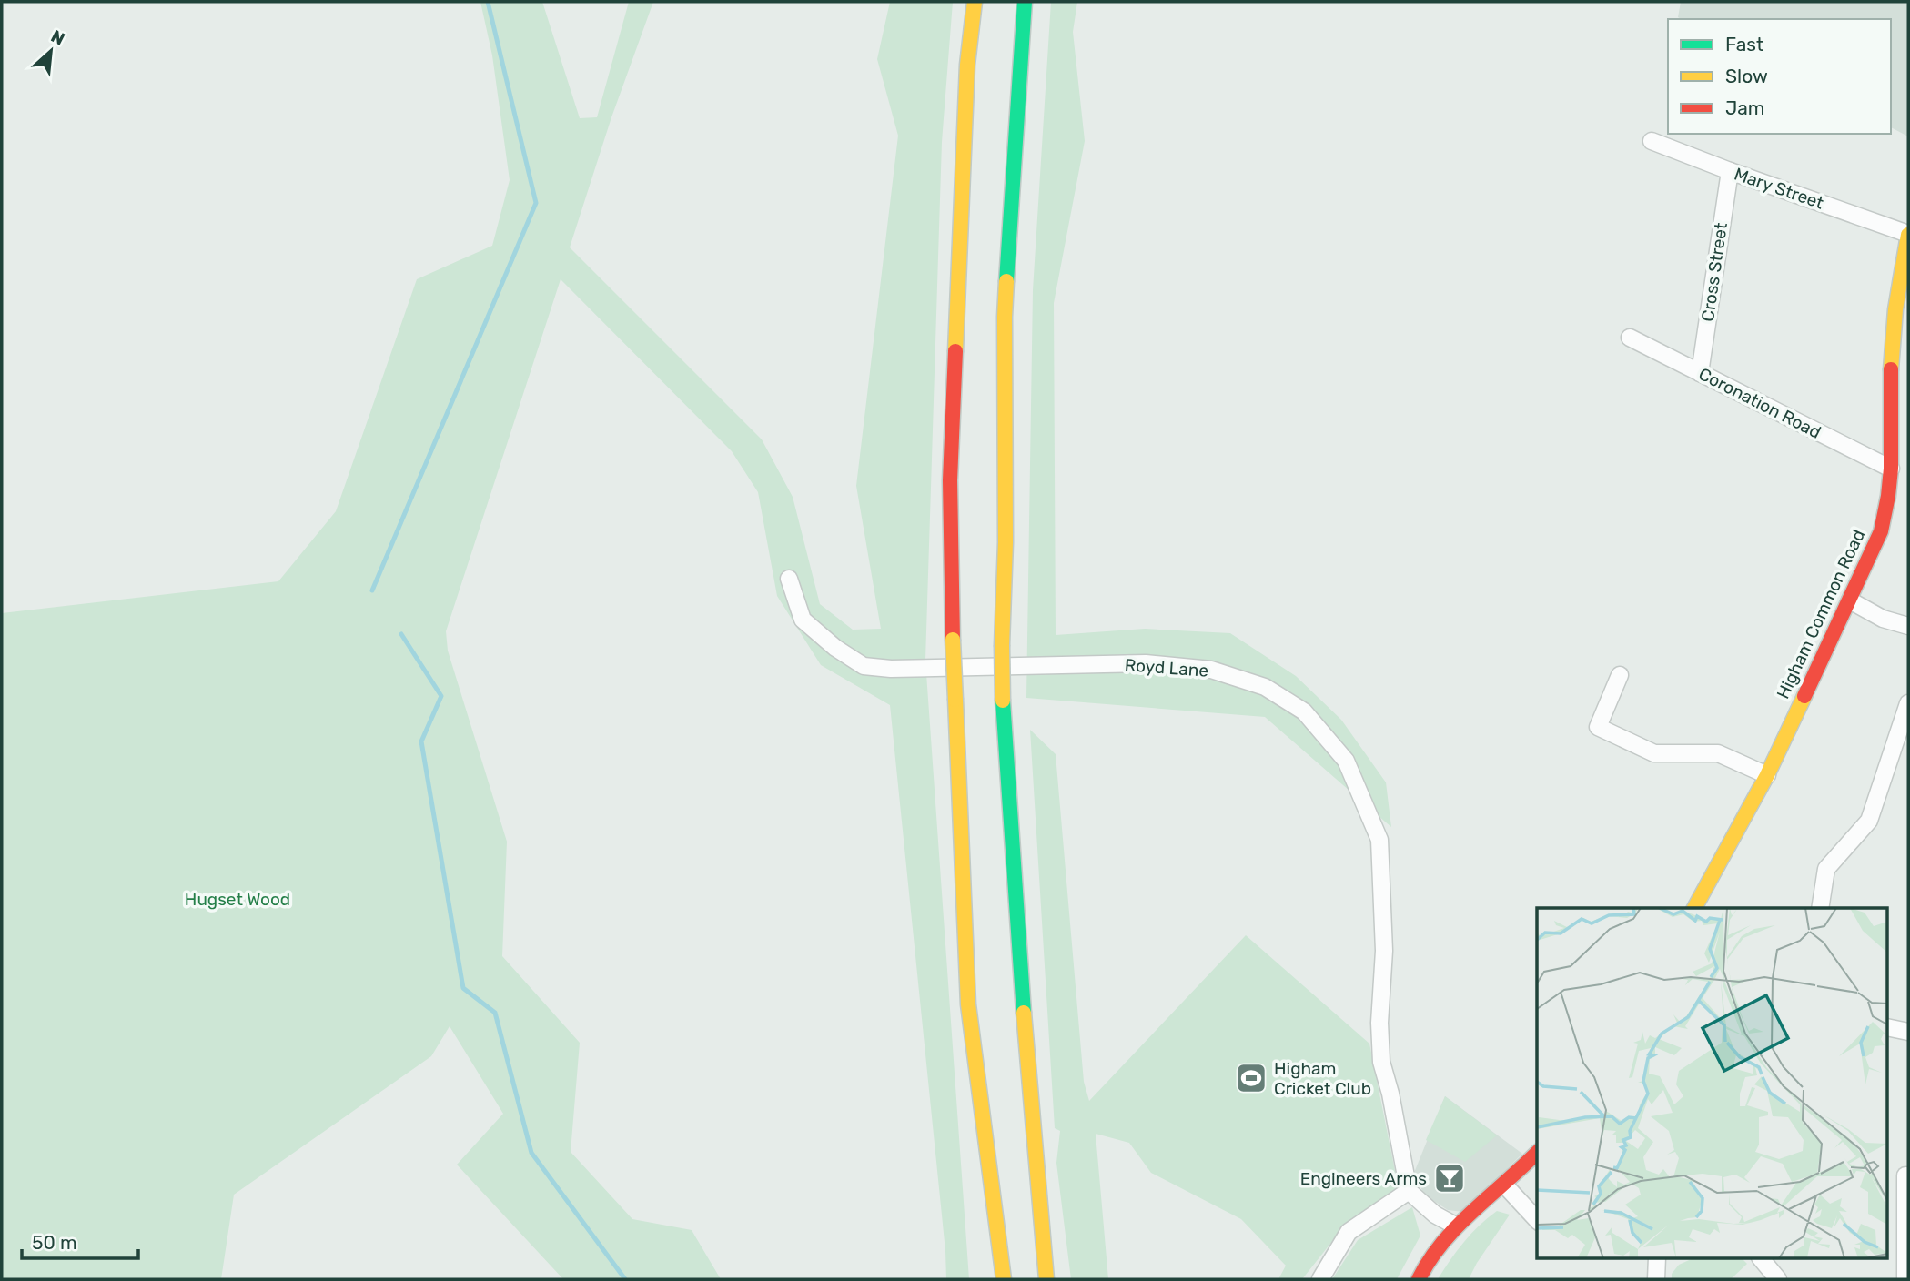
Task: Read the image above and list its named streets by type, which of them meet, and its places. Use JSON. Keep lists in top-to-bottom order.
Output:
{
  "streets": {
    "main road": ["Higham Common Road"],
    "street": [
      "Mary Street",
      "Cross Street",
      "Coronation Road",
      "Royd Lane"
    ]
  },
  "crossings": [
    ["Mary Street", "Cross Street"],
    ["Mary Street", "Higham Common Road"],
    ["Cross Street", "Coronation Road"],
    ["Coronation Road", "Higham Common Road"]
  ],
  "parks": ["Hugset Wood"],
  "places": {
    "sports": ["Higham Cricket Club"],
    "bar": ["Engineers Arms"]
  },
  "legend": ["Fast", "Slow", "Jam"],
  "scale_bar": "50 m",
  "north": "top right"
}
